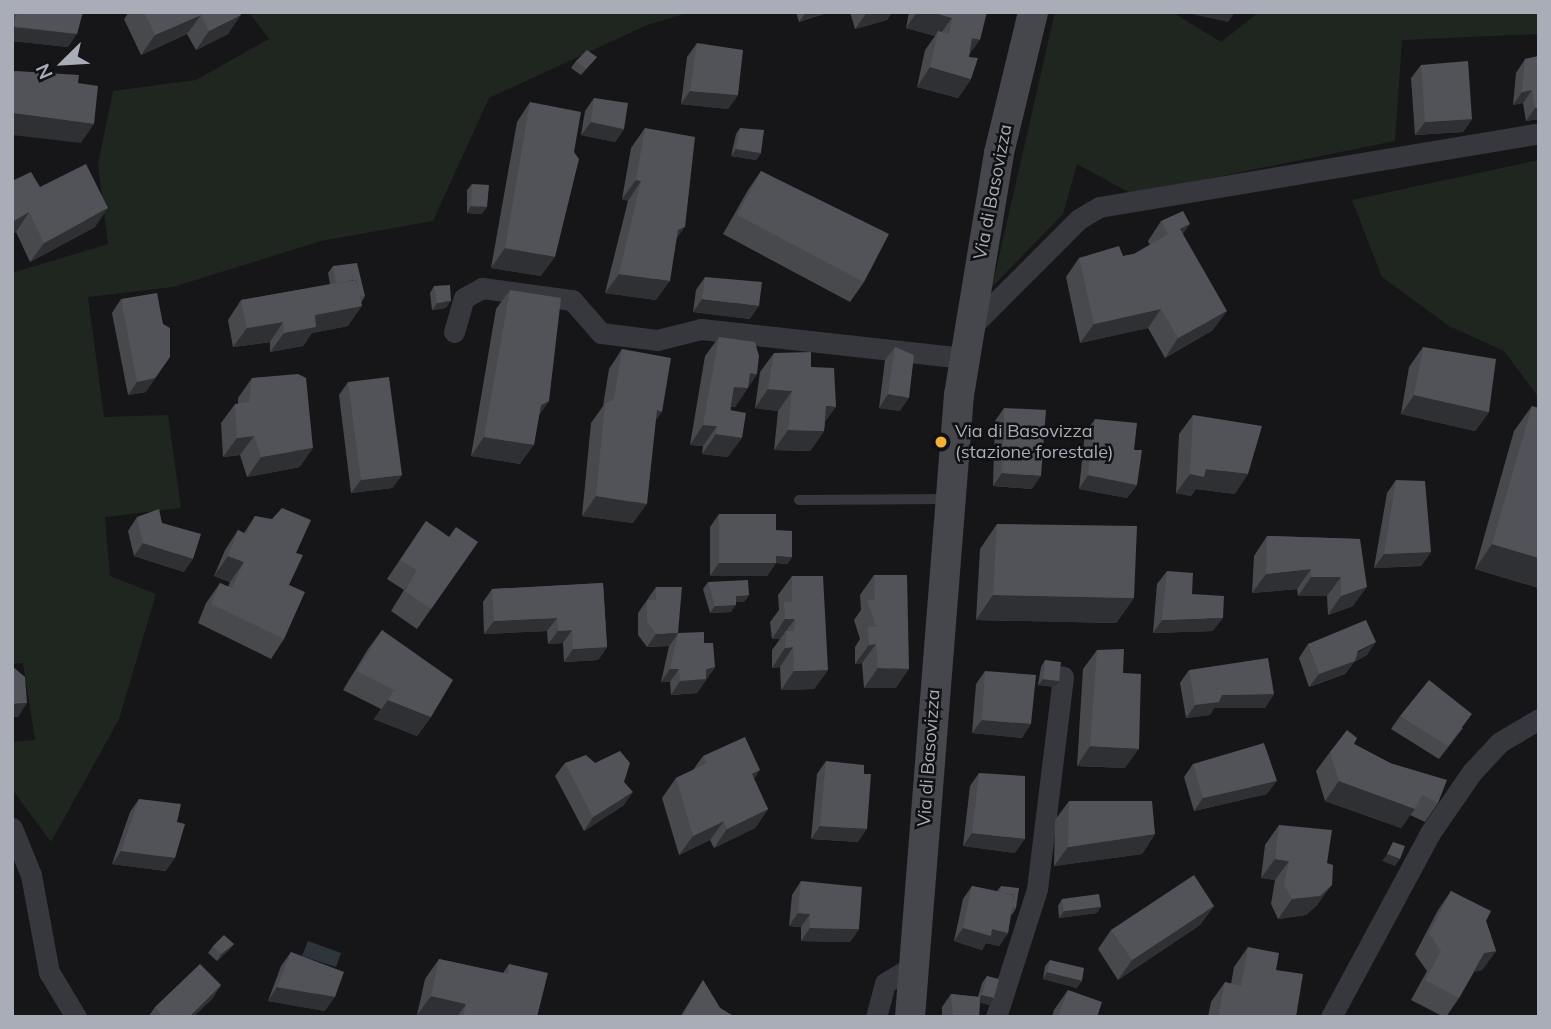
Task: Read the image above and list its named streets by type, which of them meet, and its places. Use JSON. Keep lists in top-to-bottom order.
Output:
{
  "streets": {
    "main road": ["Via di Basovizza"]
  },
  "places": ["Via di Basovizza (stazione forestale)"],
  "north": "bottom left"
}
